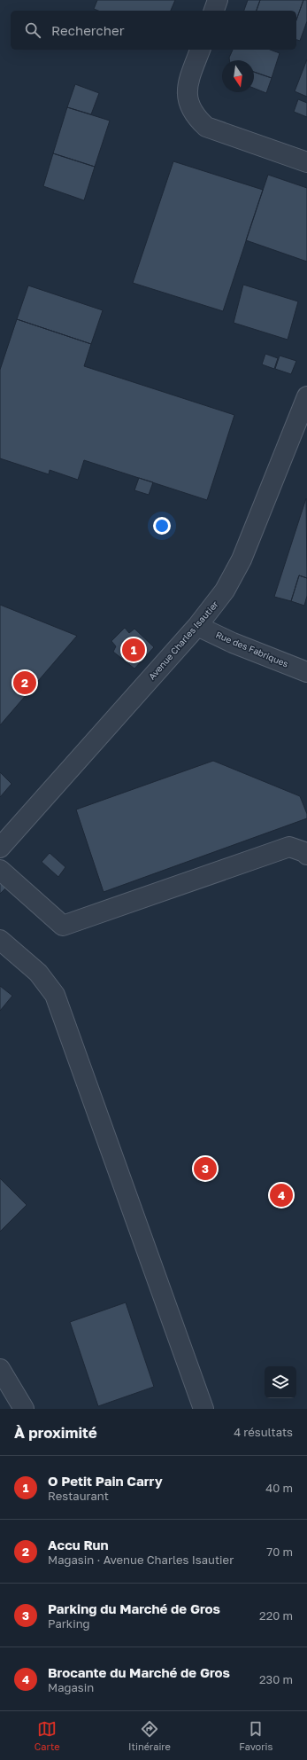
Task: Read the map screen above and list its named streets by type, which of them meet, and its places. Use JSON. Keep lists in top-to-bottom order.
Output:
{
  "streets": {
    "street": ["Avenue Charles Isautier", "Rue des Fabriques"]
  },
  "crossings": [
    ["Avenue Charles Isautier", "Rue des Fabriques"]
  ],
  "north": "bottom",
  "page": {
    "search": "Rechercher",
    "pins": [
      "1",
      "2",
      "3",
      "4"
    ],
    "heading": ["À proximité", "4 résultats"],
    "list": [
      {
        "mark": "1",
        "name": "O Petit Pain Carry",
        "note": "Restaurant",
        "value": "40 m"
      },
      {
        "mark": "2",
        "name": "Accu Run",
        "note": "Magasin · Avenue Charles Isautier",
        "value": "70 m"
      },
      {
        "mark": "3",
        "name": "Parking du Marché de Gros",
        "note": "Parking",
        "value": "220 m"
      },
      {
        "mark": "4",
        "name": "Brocante du Marché de Gros",
        "note": "Magasin",
        "value": "230 m"
      }
    ],
    "nav": ["Carte", "Itinéraire", "Favoris"]
  }
}
